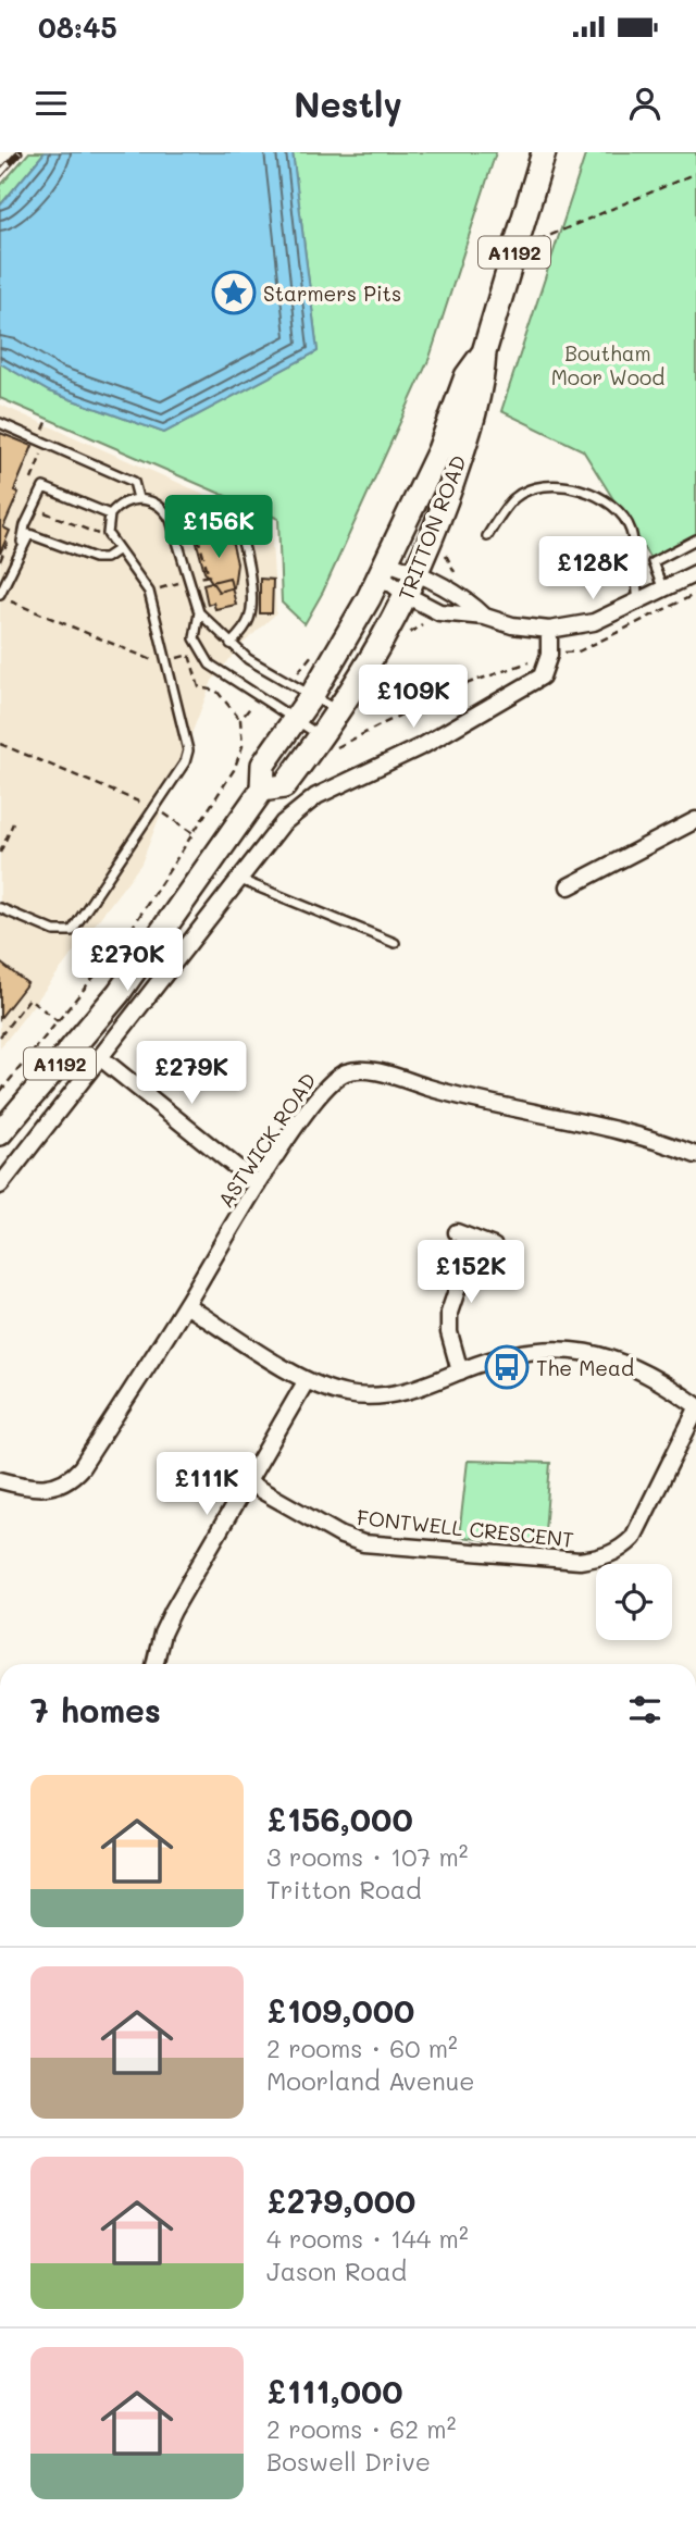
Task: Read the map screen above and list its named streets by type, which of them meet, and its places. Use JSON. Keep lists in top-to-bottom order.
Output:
{
  "streets": {
    "main road": ["A1192", "TRITTON ROAD"],
    "street": ["ASTWICK ROAD", "FONTWELL CRESCENT"]
  },
  "parks": ["Boutham Moor Wood"],
  "places": {
    "place": ["Starmers Pits"],
    "bus stop": ["The Mead"]
  },
  "page": {
    "status": "08:45",
    "header": "Nestly",
    "price": [
      "£156K",
      "£128K",
      "£109K",
      "£270K",
      "£279K",
      "£152K",
      "£111K"
    ],
    "heading": "7 homes",
    "list": [
      {
        "name": "£156,000",
        "note": "3 rooms · 107 m² · Tritton Road"
      },
      {
        "name": "£109,000",
        "note": "2 rooms · 60 m² · Moorland Avenue"
      },
      {
        "name": "£279,000",
        "note": "4 rooms · 144 m² · Jason Road"
      },
      {
        "name": "£111,000",
        "note": "2 rooms · 62 m² · Boswell Drive"
      }
    ]
  }
}
